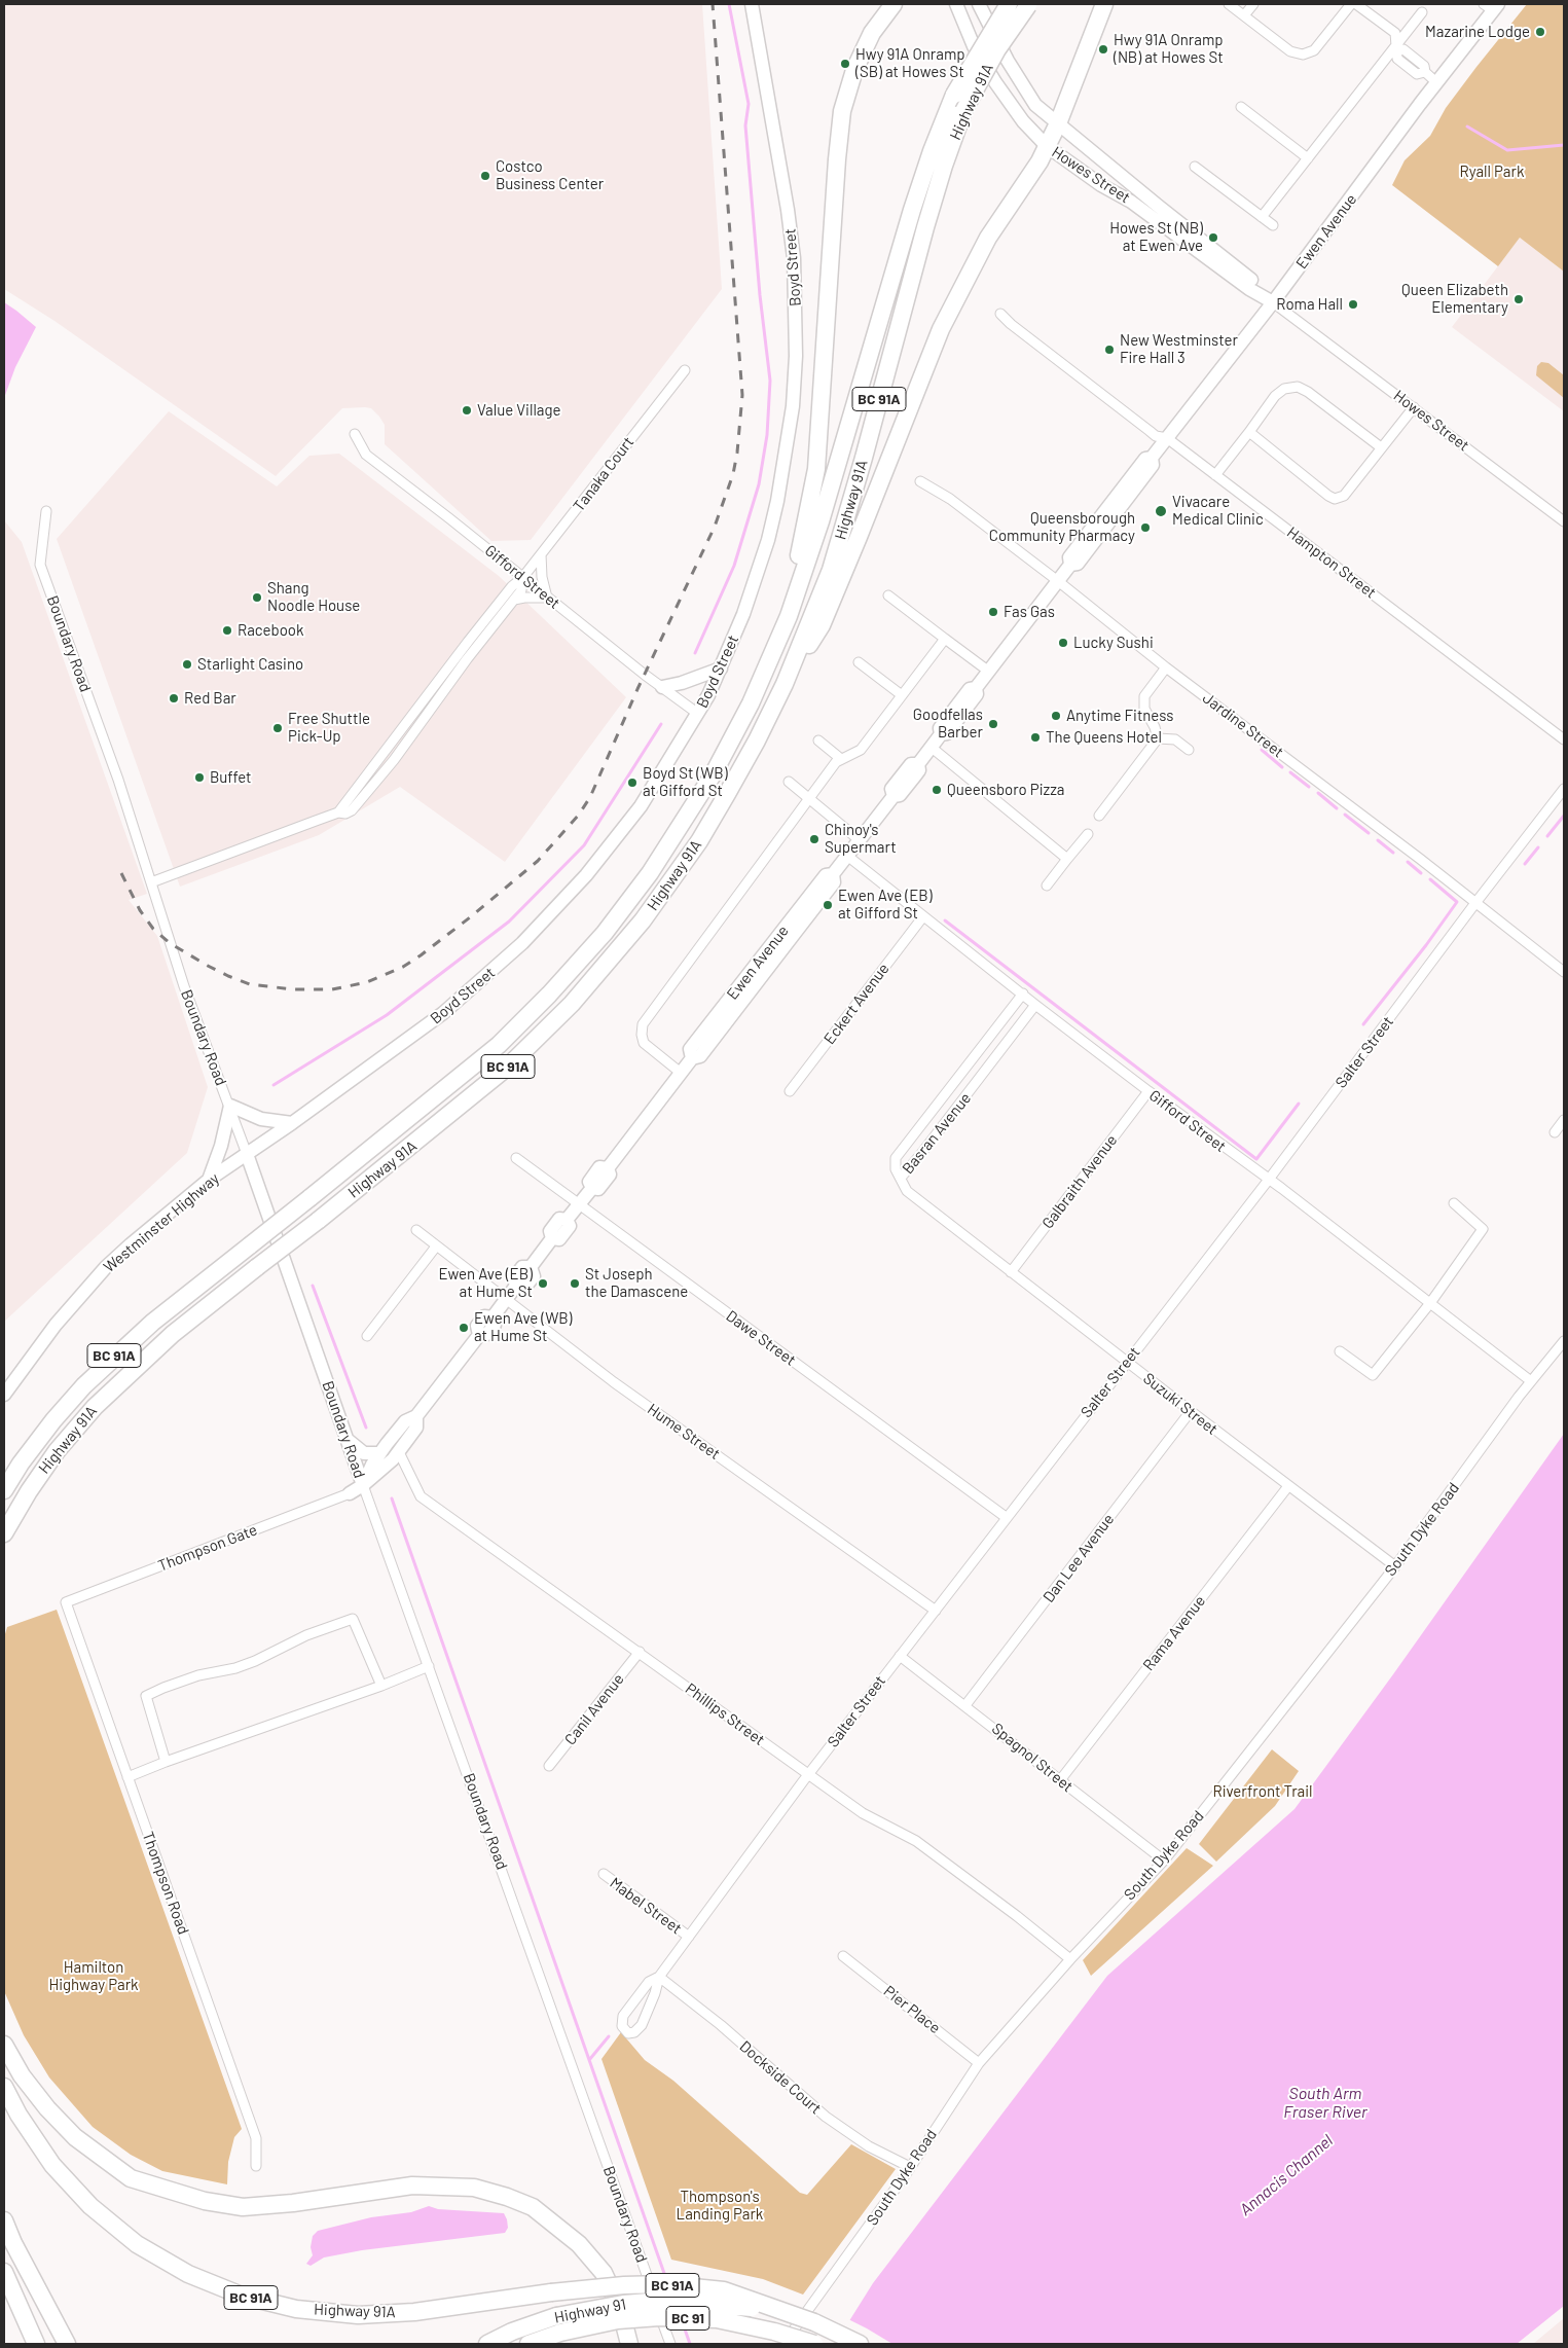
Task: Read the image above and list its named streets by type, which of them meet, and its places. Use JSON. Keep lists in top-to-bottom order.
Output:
{
  "streets": {
    "highway": [
      "Highway 91A",
      "BC 91A",
      "Highway 91",
      "BC 91"
    ],
    "street": [
      "Howes Street",
      "Ewen Avenue",
      "Boyd Street",
      "Tanaka Court",
      "Hampton Street",
      "Gifford Street",
      "Boundary Road",
      "Jardine Street",
      "Eckert Avenue",
      "Salter Street",
      "Basran Avenue",
      "Galbraith Avenue",
      "Westminster Highway",
      "Dawe Street",
      "Suzuki Street",
      "Hume Street",
      "South Dyke Road",
      "Thompson Gate",
      "Dan Lee Avenue",
      "Rama Avenue",
      "Canil Avenue",
      "Phillips Street",
      "Spagnol Street",
      "Thompson Road",
      "Mabel Street",
      "Pier Place",
      "Dockside Court"
    ]
  },
  "crossings": [
    ["Highway 91A", "Highway 91"],
    ["Highway 91A", "BC 91"],
    ["Howes Street", "Ewen Avenue"],
    ["Ewen Avenue", "Hampton Street"],
    ["Ewen Avenue", "Gifford Street"],
    ["Ewen Avenue", "Boundary Road"],
    ["Ewen Avenue", "Jardine Street"],
    ["Ewen Avenue", "Dawe Street"],
    ["Ewen Avenue", "Hume Street"],
    ["Ewen Avenue", "Thompson Gate"],
    ["Ewen Avenue", "Phillips Street"],
    ["Boyd Street", "Gifford Street"],
    ["Boyd Street", "Boundary Road"],
    ["Boyd Street", "Westminster Highway"],
    ["Tanaka Court", "Gifford Street"],
    ["Gifford Street", "Eckert Avenue"],
    ["Gifford Street", "Salter Street"],
    ["Gifford Street", "Basran Avenue"],
    ["Gifford Street", "Galbraith Avenue"],
    ["Gifford Street", "South Dyke Road"],
    ["Boundary Road", "Westminster Highway"],
    ["Jardine Street", "Salter Street"],
    ["Salter Street", "Dawe Street"],
    ["Salter Street", "Suzuki Street"],
    ["Salter Street", "Hume Street"],
    ["Salter Street", "Phillips Street"],
    ["Salter Street", "Spagnol Street"],
    ["Salter Street", "Mabel Street"],
    ["Salter Street", "Dockside Court"],
    ["Basran Avenue", "Suzuki Street"],
    ["Galbraith Avenue", "Suzuki Street"],
    ["Suzuki Street", "South Dyke Road"],
    ["Suzuki Street", "Dan Lee Avenue"],
    ["Suzuki Street", "Rama Avenue"],
    ["South Dyke Road", "Phillips Street"],
    ["South Dyke Road", "Spagnol Street"],
    ["South Dyke Road", "Pier Place"],
    ["South Dyke Road", "Dockside Court"],
    ["Thompson Gate", "Thompson Road"],
    ["Dan Lee Avenue", "Spagnol Street"],
    ["Rama Avenue", "Spagnol Street"],
    ["Canil Avenue", "Phillips Street"],
    ["Highway 91", "BC 91"]
  ],
  "water": ["South Arm Fraser River", "Annacis Channel"],
  "parks": [
    "Ryall Park",
    "Riverfront Trail",
    "Hamilton Highway Park",
    "Thompson's Landing Park"
  ],
  "places": [
    "Mazarine Lodge",
    "Hwy 91A Onramp (NB) at Howes St",
    "Hwy 91A Onramp (SB) at Howes St",
    "Costco Business Center",
    "Howes St (NB) at Ewen Ave",
    "Queen Elizabeth Elementary",
    "Roma Hall",
    "New Westminster Fire Hall 3",
    "Value Village",
    "Vivacare Medical Clinic",
    "Queensborough Community Pharmacy",
    "Shang Noodle House",
    "Fas Gas",
    "Racebook",
    "Lucky Sushi",
    "Starlight Casino",
    "Red Bar",
    "Anytime Fitness",
    "Goodfellas Barber",
    "Free Shuttle Pick-Up",
    "The Queens Hotel",
    "Buffet",
    "Boyd St (WB) at Gifford St",
    "Queensboro Pizza",
    "Chinoy's Supermart",
    "Ewen Ave (EB) at Gifford St",
    "Ewen Ave (EB) at Hume St",
    "St Joseph the Damascene",
    "Ewen Ave (WB) at Hume St"
  ]
}
